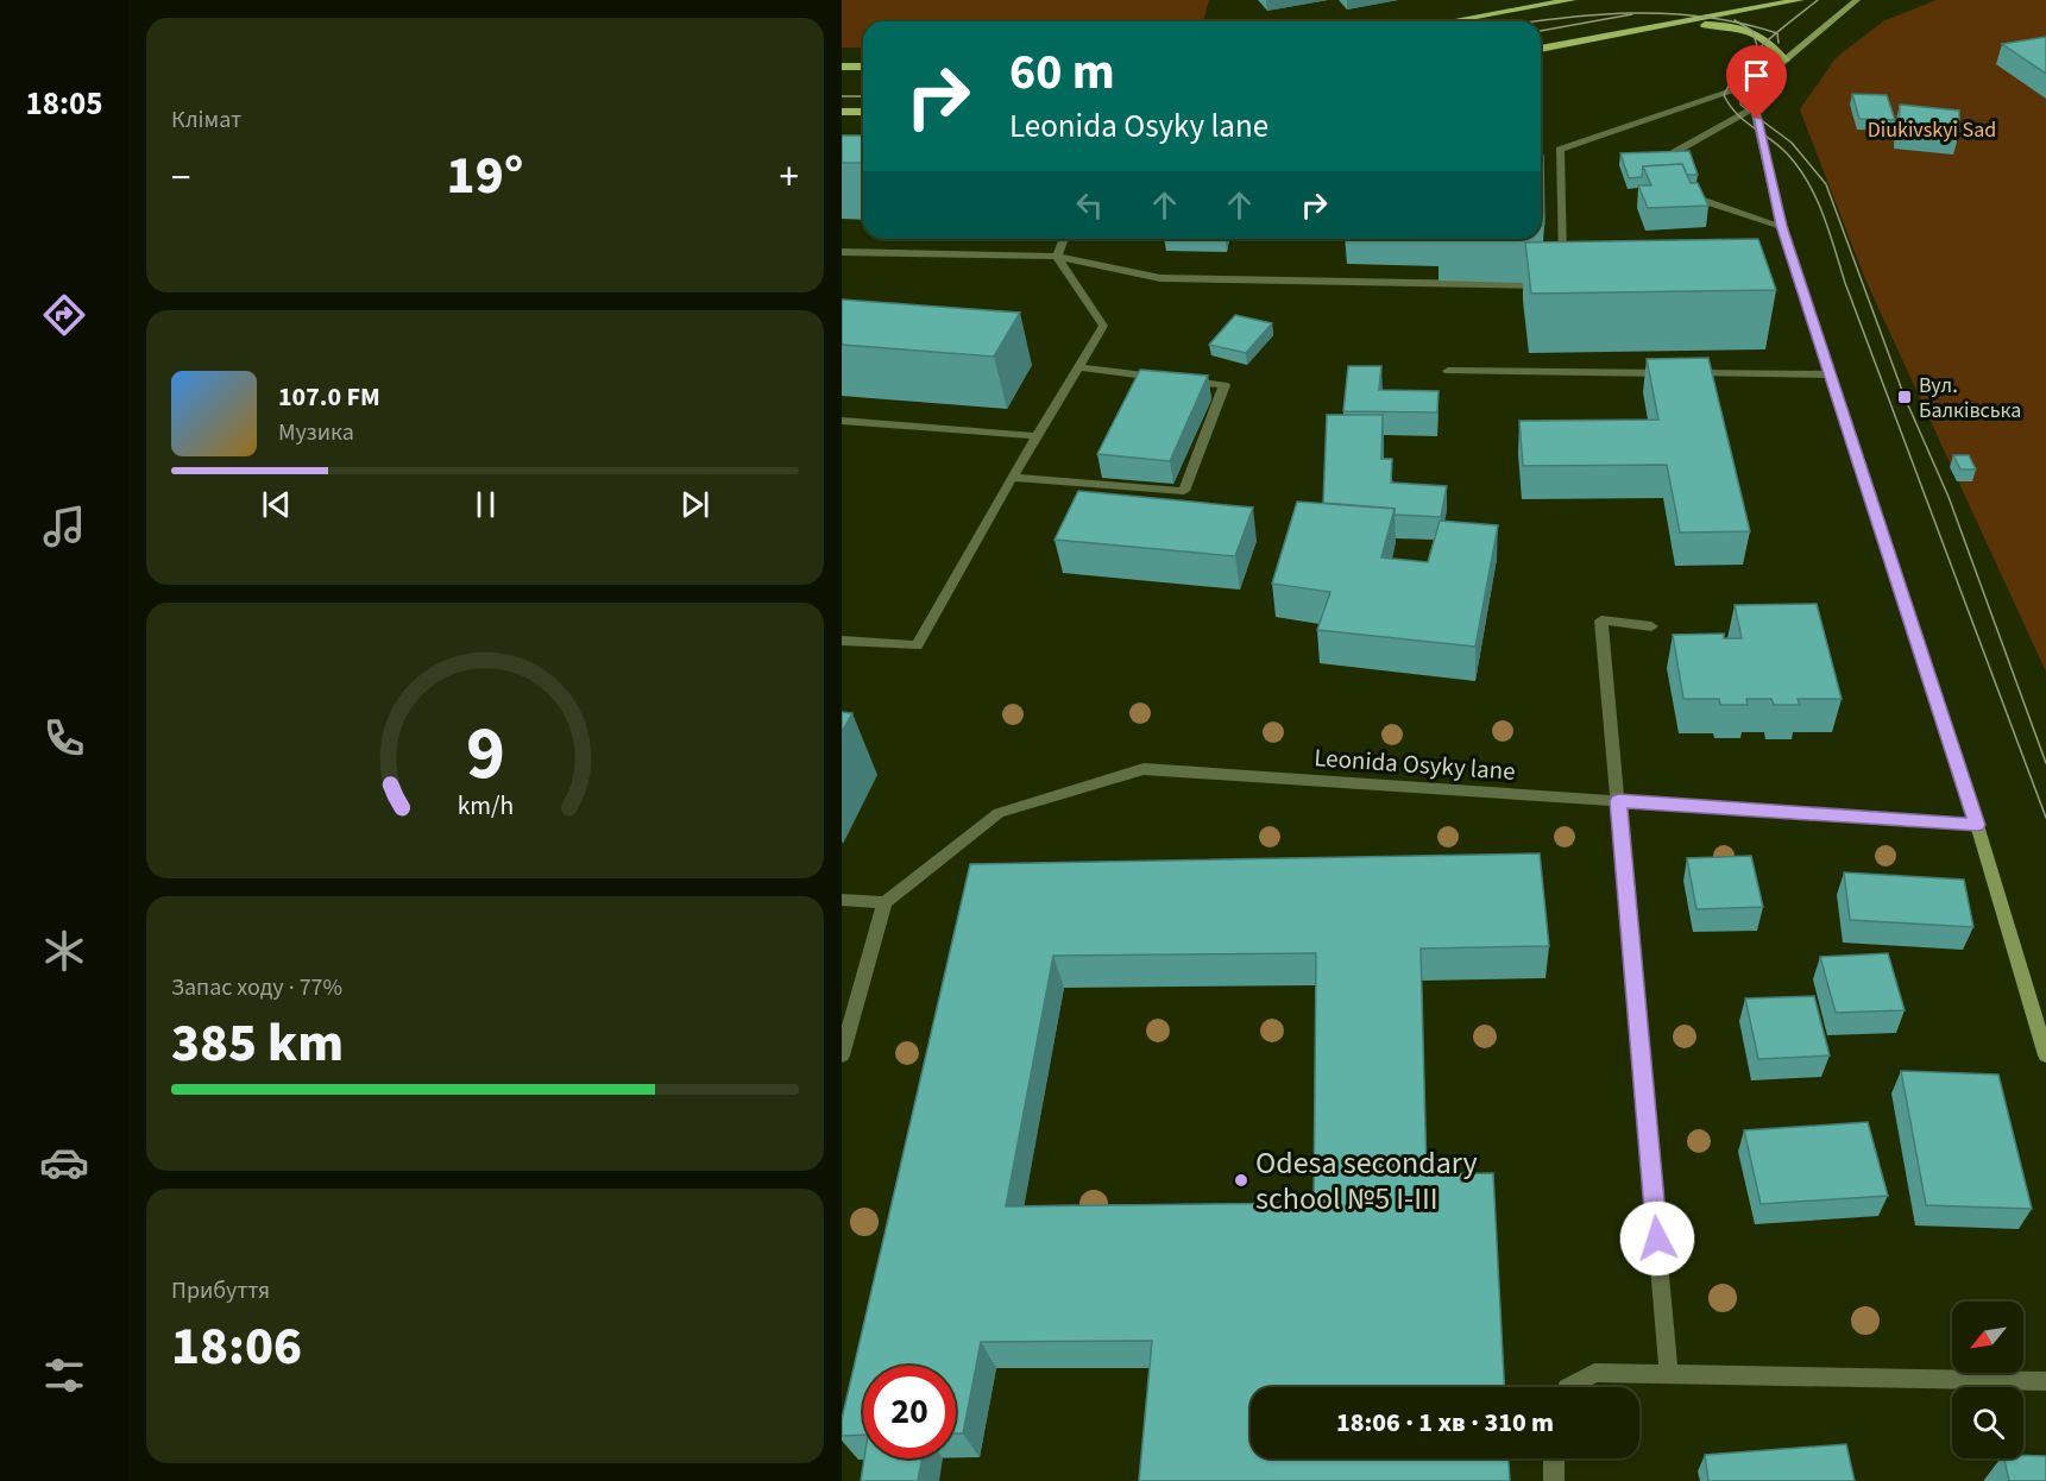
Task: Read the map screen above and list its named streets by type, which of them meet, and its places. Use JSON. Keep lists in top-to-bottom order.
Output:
{
  "streets": {
    "lane": ["Leonida Osyky lane"]
  },
  "parks": ["Diukivskyi Sad"],
  "places": {
    "transit": ["Вул. Балківська"],
    "other": ["Odesa secondary school №5 I-III"]
  },
  "north": "bottom left",
  "page": {
    "tabs": "18:05",
    "tile": [
      "Клімат",
      ["Запас ходу · 77%", "385 km"],
      ["Прибуття", "18:06"]
    ],
    "turn": ["60 m", "Leonida Osyky lane"],
    "heat": ["−", "19°", "+"],
    "song": ["107.0 FM", "Музика"],
    "limit": "20",
    "trip": "18:06 · 1 хв · 310 m",
    "gauge": ["9", "km/h"]
  }
}
